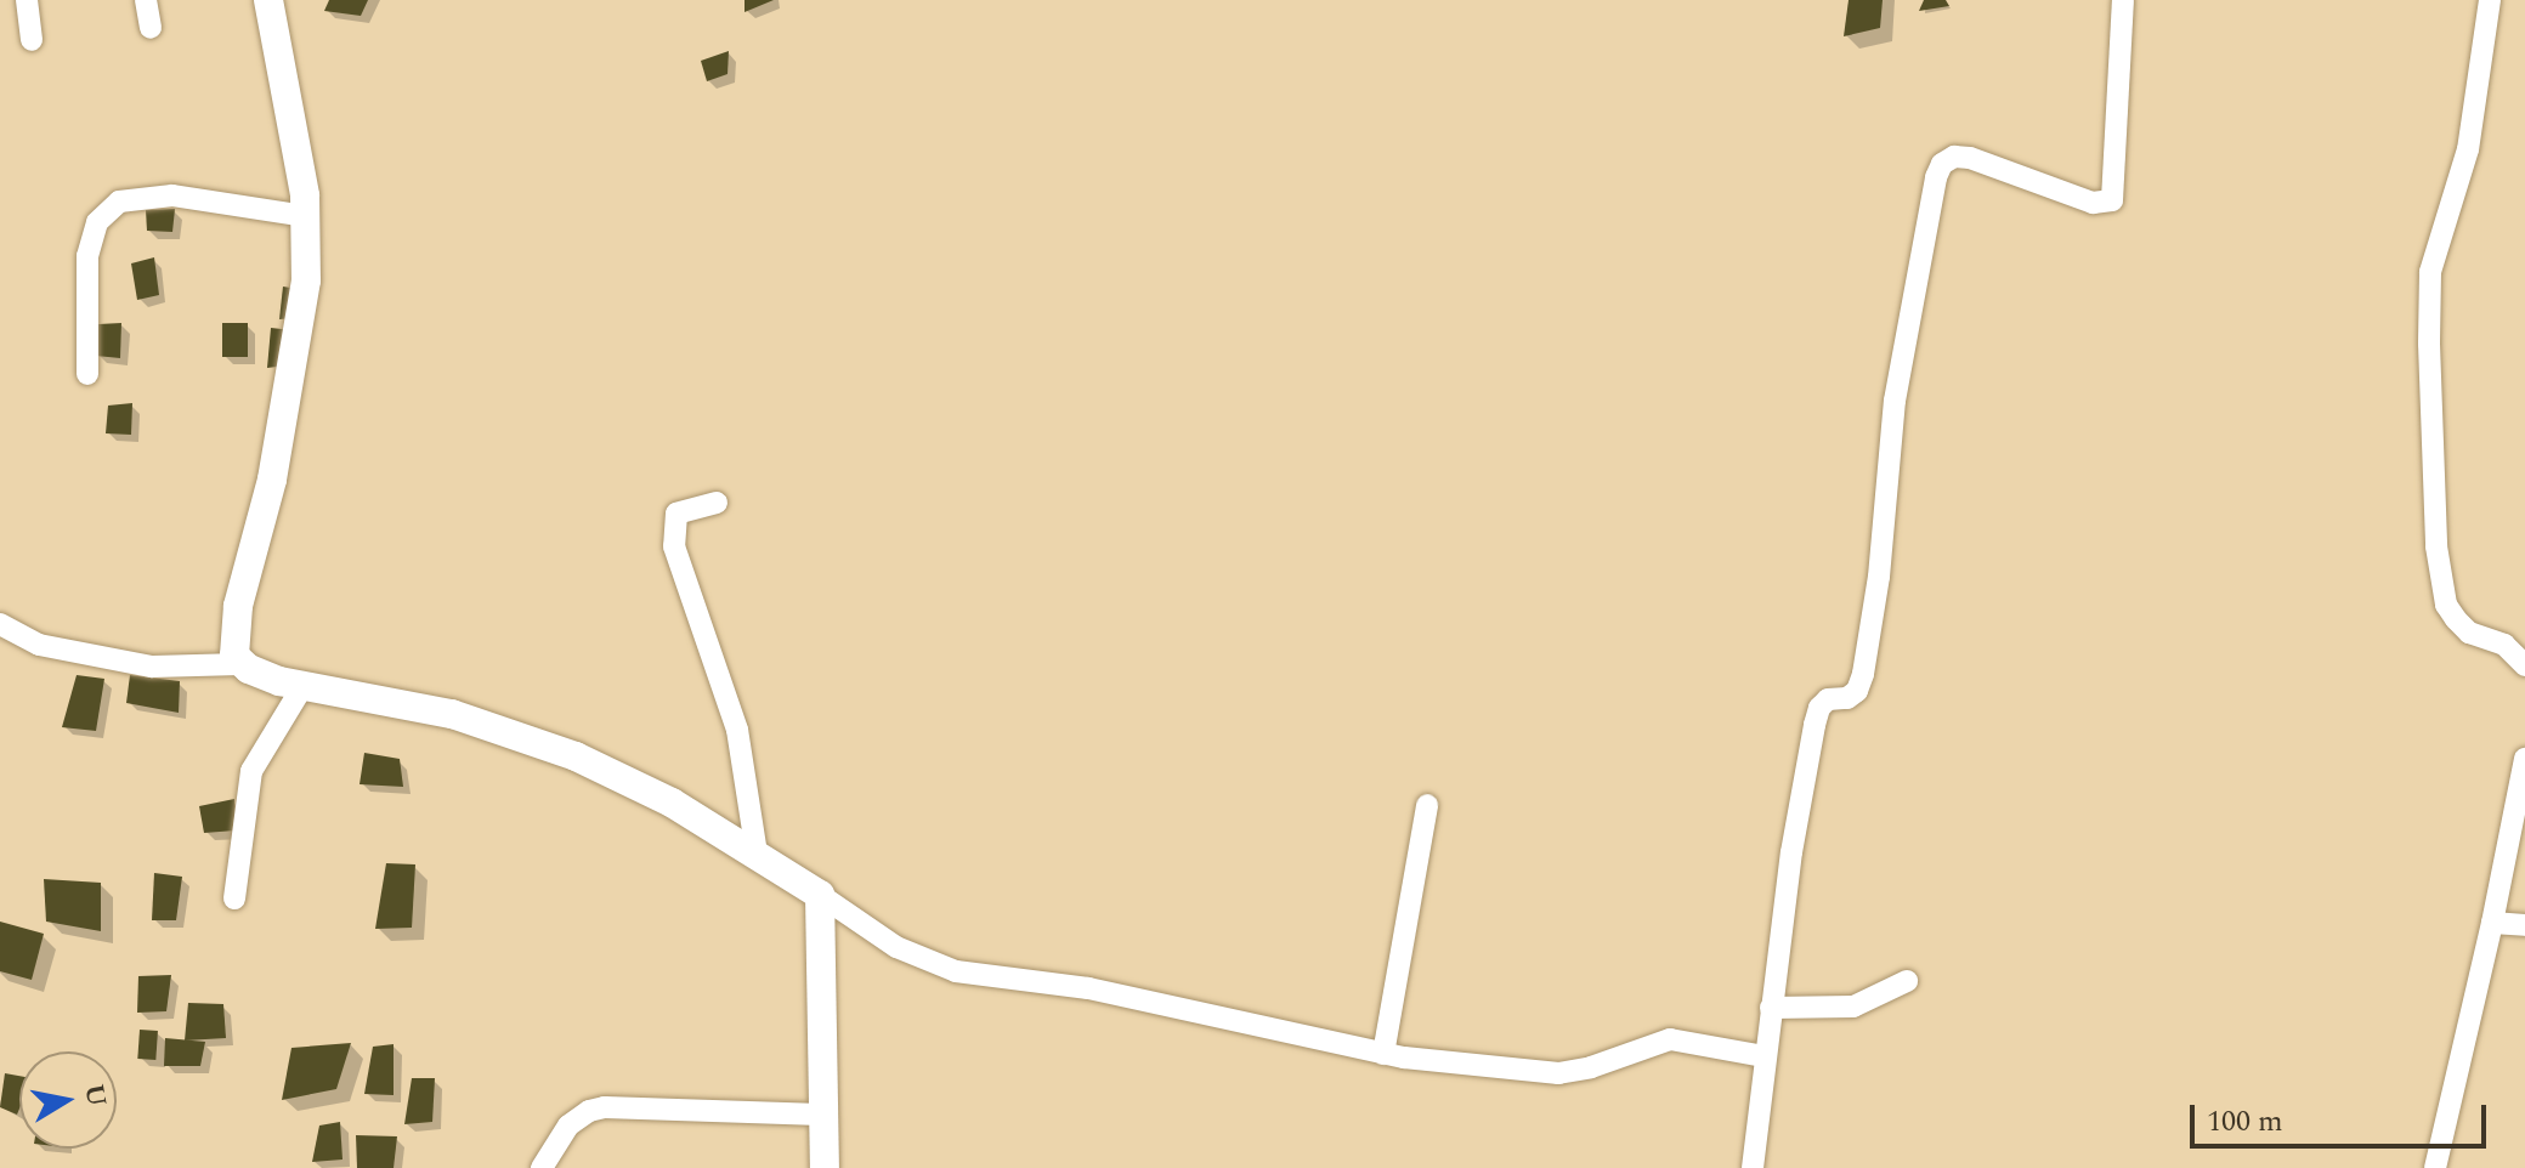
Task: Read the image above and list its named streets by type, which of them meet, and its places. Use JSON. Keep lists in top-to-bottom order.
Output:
{
  "scale_bar": "100 m",
  "north": "right"
}
